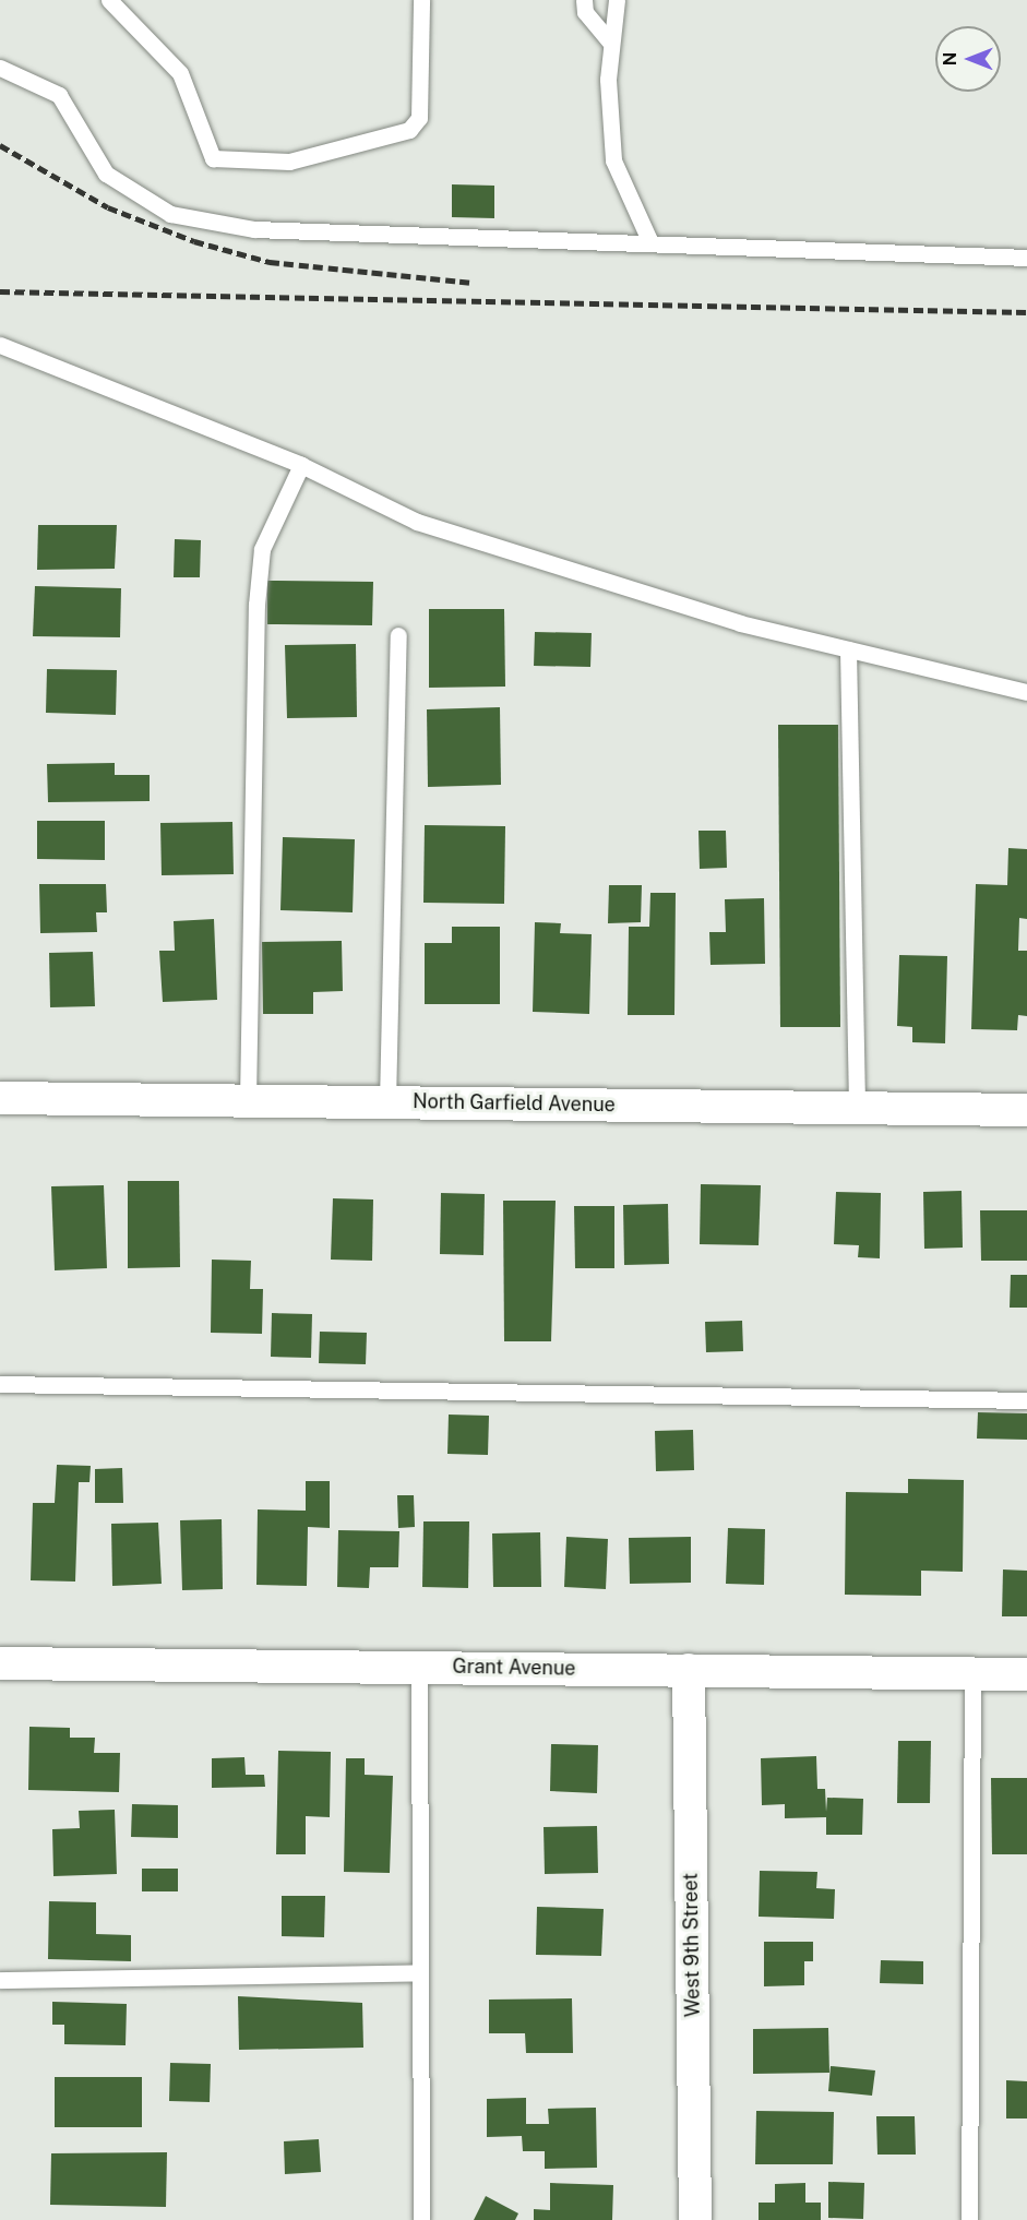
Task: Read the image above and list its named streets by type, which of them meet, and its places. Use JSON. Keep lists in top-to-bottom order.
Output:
{
  "streets": {
    "street": ["North Garfield Avenue", "Grant Avenue", "West 9th Street"]
  },
  "crossings": [
    ["Grant Avenue", "West 9th Street"]
  ],
  "north": "left"
}
